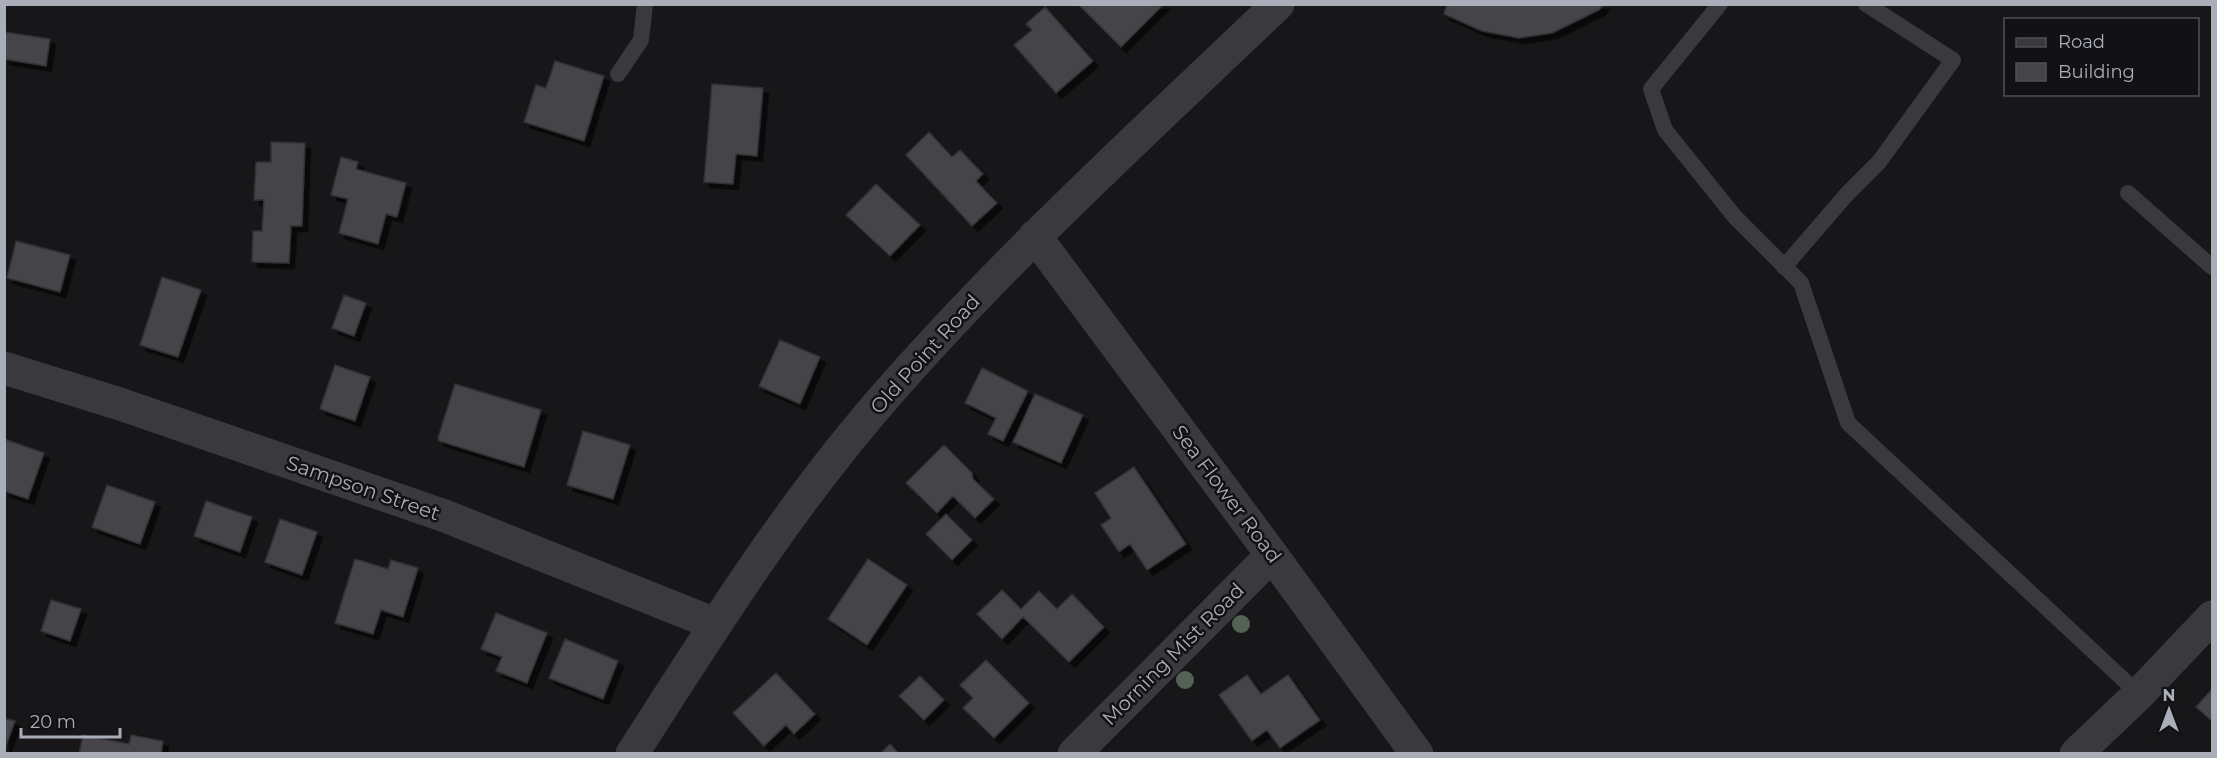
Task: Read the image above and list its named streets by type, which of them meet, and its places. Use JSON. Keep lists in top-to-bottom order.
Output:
{
  "streets": {
    "street": [
      "Old Point Road",
      "Sampson Street",
      "Sea Flower Road",
      "Morning Mist Road"
    ]
  },
  "crossings": [
    ["Old Point Road", "Sampson Street"],
    ["Old Point Road", "Sea Flower Road"],
    ["Sea Flower Road", "Morning Mist Road"]
  ],
  "legend": ["Road", "Building"],
  "scale_bar": "20 m",
  "north": "top"
}
